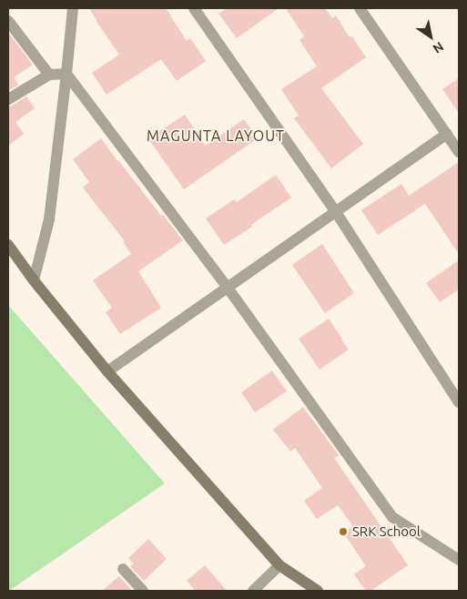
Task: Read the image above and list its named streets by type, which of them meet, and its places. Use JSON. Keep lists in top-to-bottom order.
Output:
{
  "districts": ["MAGUNTA LAYOUT"],
  "places": ["SRK School"],
  "north": "bottom right"
}
